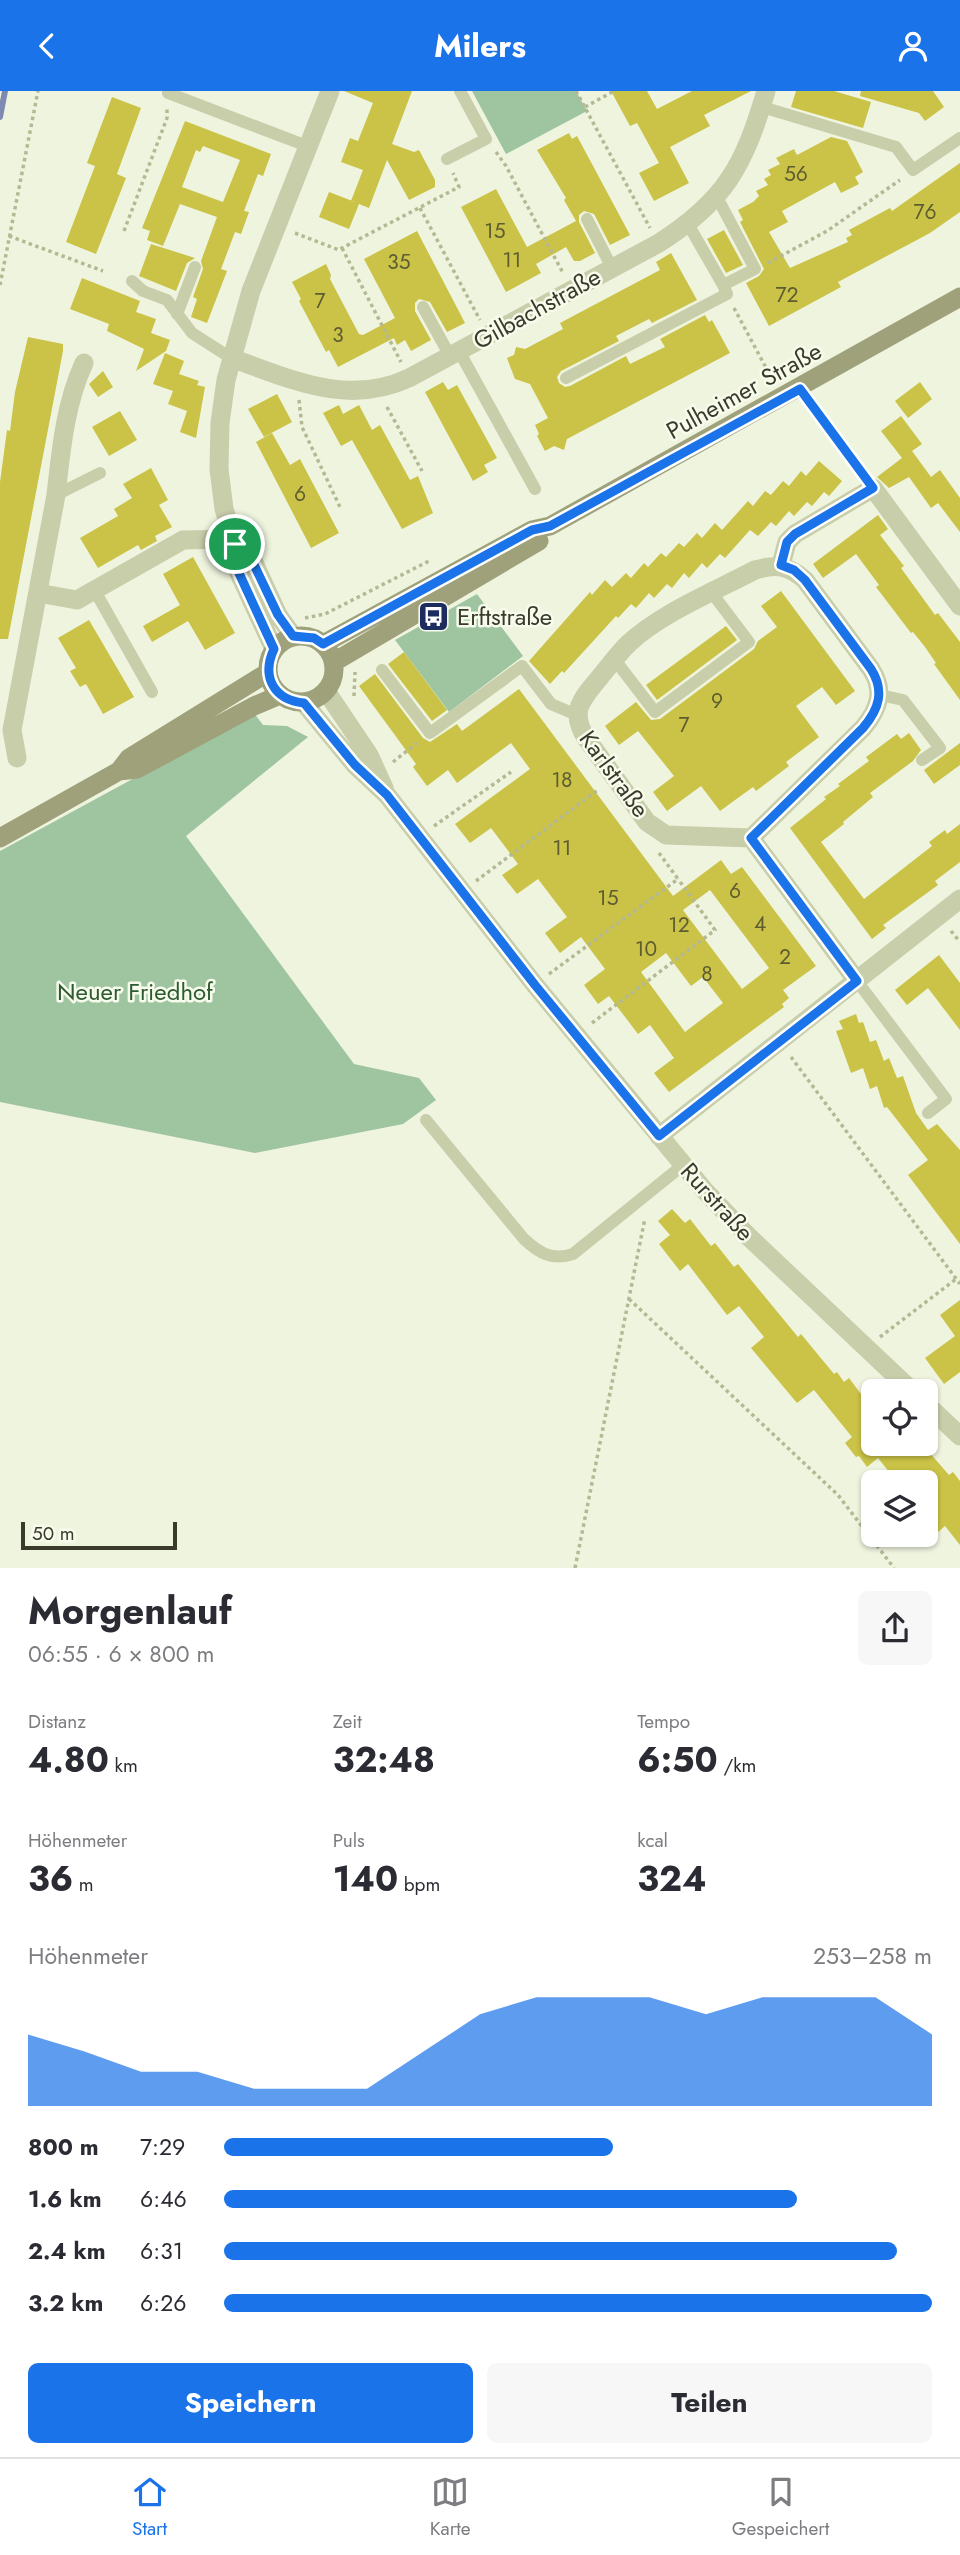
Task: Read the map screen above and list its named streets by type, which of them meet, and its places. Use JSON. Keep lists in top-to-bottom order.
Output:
{
  "streets": {
    "main road": ["Pulheimer Straße"],
    "street": ["Gilbachstraße", "Karlstraße", "Rurstraße"]
  },
  "crossings": [
    ["Pulheimer Straße", "Rurstraße"]
  ],
  "parks": ["Neuer Friedhof"],
  "places": {
    "bus stop": ["Erftstraße"]
  },
  "house_numbers": [
    "56",
    "76",
    "15",
    "11",
    "35",
    "72",
    "7",
    "3",
    "6",
    "9",
    "7",
    "18",
    "11",
    "6",
    "15",
    "4",
    "12",
    "10",
    "2",
    "8"
  ],
  "scale_bar": "50 m",
  "page": {
    "header": "Milers",
    "scale": "50 m",
    "heading": ["Morgenlauf", "06:55 · 6 × 800 m"],
    "stats": [
      ["Distanz", "4.80 km"],
      ["Zeit", "32:48"],
      ["Tempo", "6:50 /km"],
      ["Höhenmeter", "36 m"],
      ["Puls", "140 bpm"],
      ["kcal", "324"]
    ],
    "chart": ["Höhenmeter", "253–258 m"],
    "list": [
      {
        "name": "800 m",
        "note": "7:29"
      },
      {
        "name": "1.6 km",
        "note": "6:46"
      },
      {
        "name": "2.4 km",
        "note": "6:31"
      },
      {
        "name": "3.2 km",
        "note": "6:26"
      }
    ],
    "buttons": ["Speichern", "Teilen"],
    "tabs": ["Start", "Karte", "Gespeichert"]
  }
}
